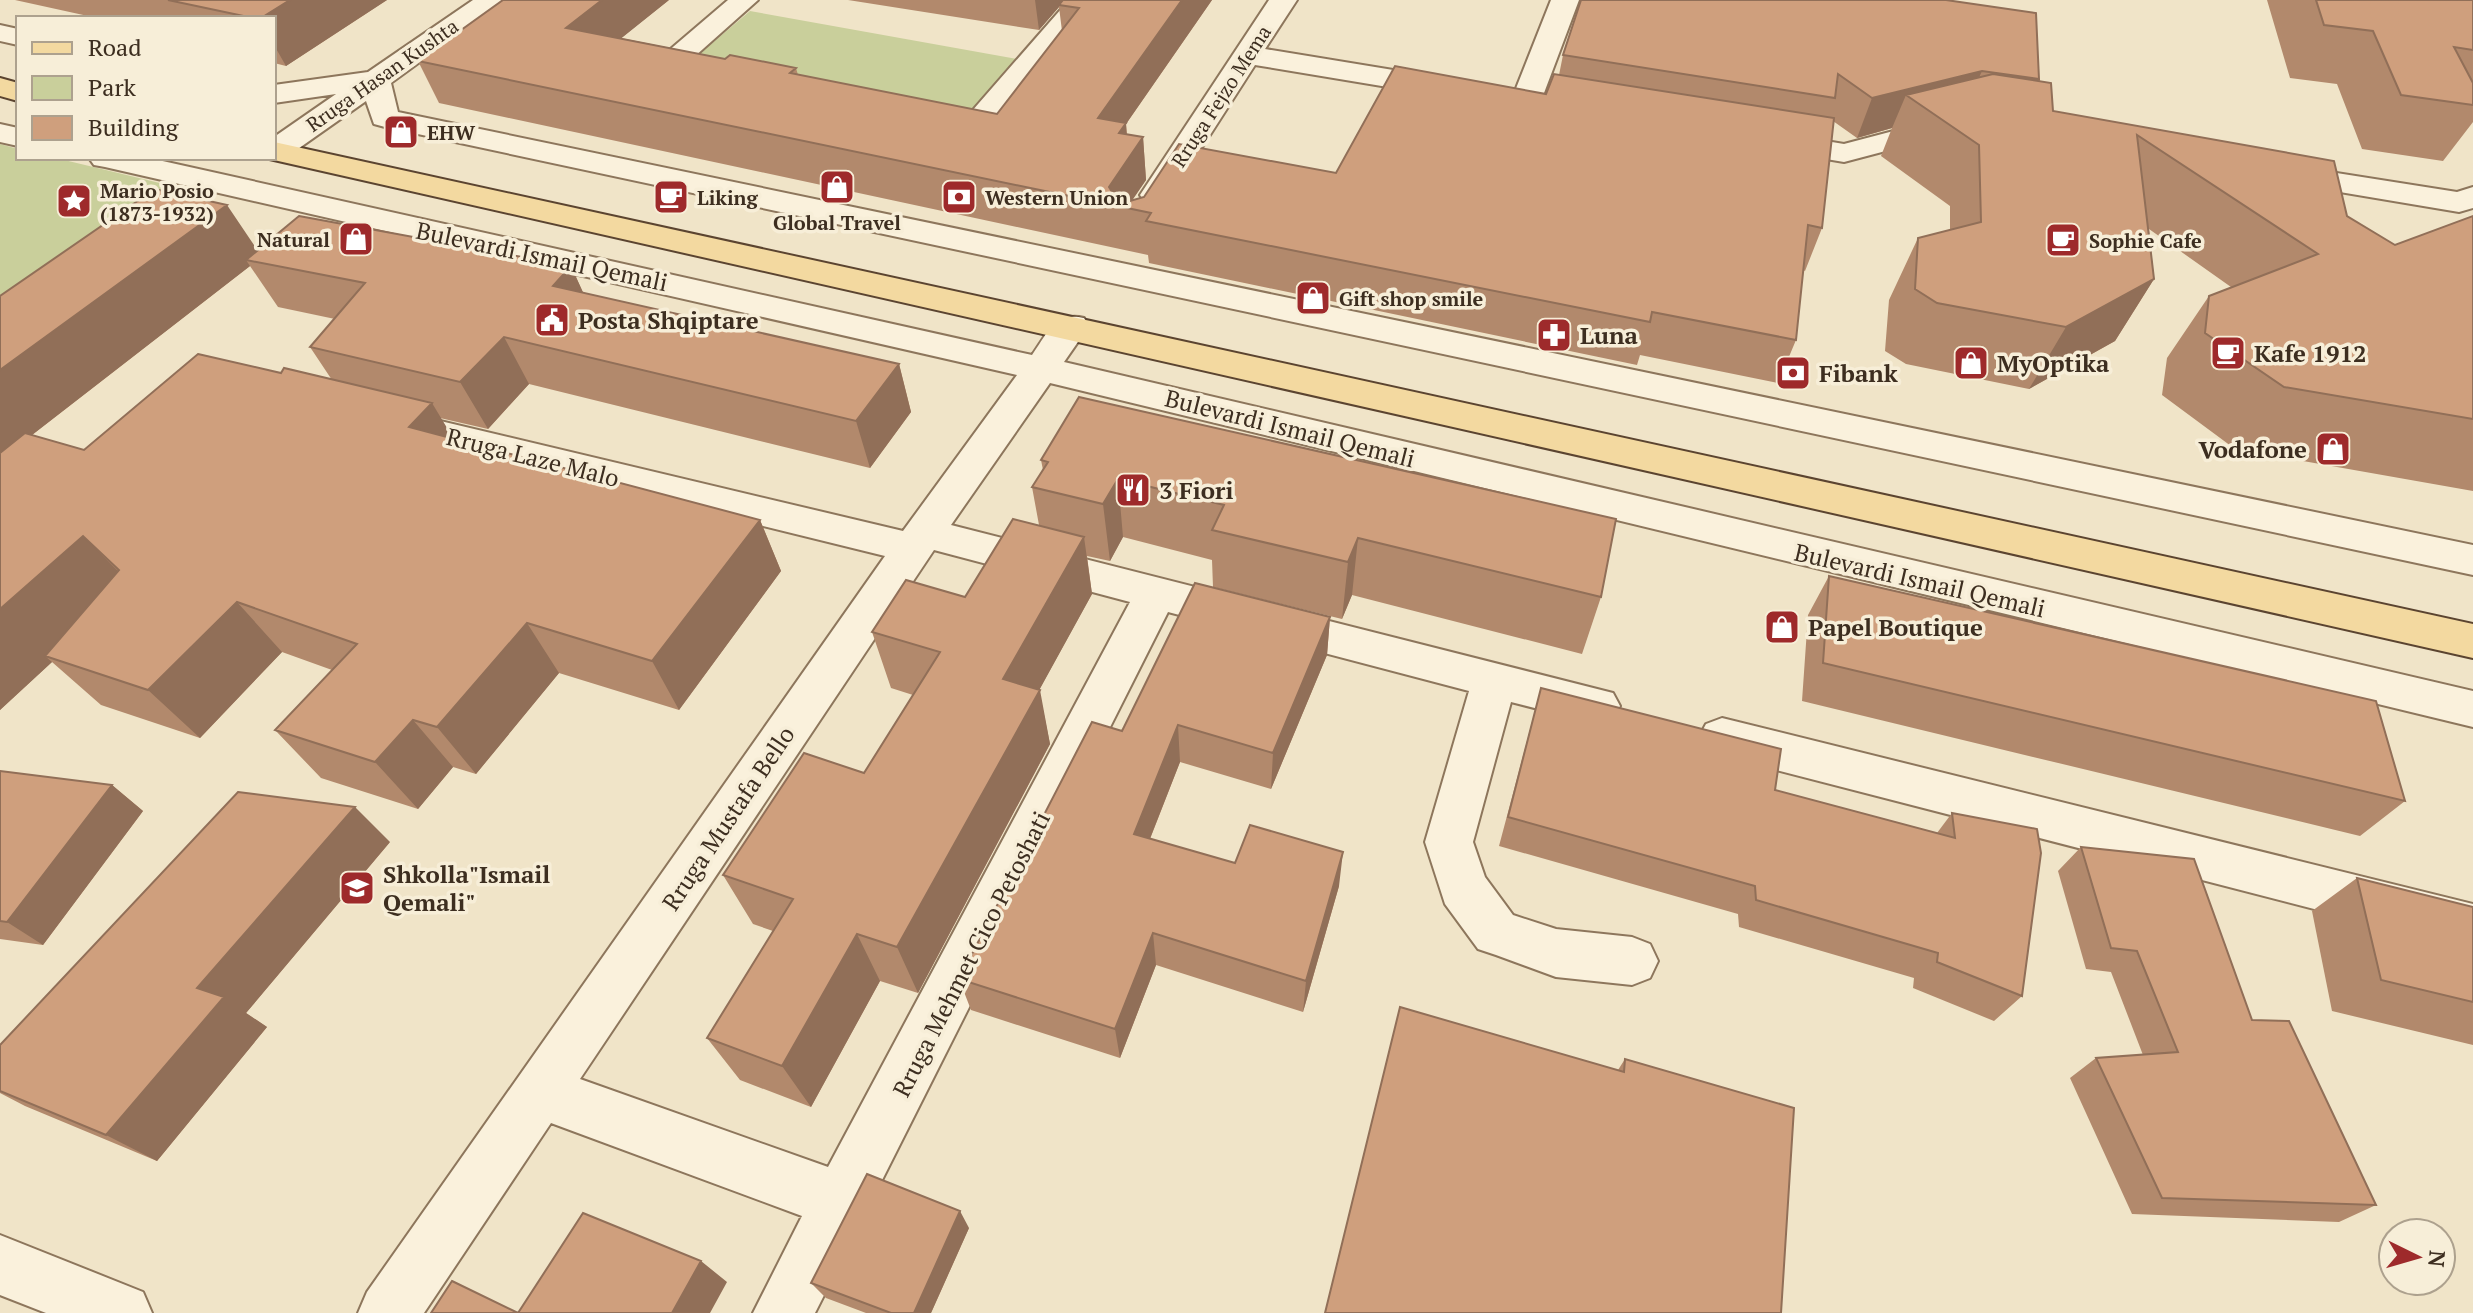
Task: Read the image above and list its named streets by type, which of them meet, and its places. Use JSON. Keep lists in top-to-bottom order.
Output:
{
  "streets": {
    "main road": ["Bulevardi Ismail Qemali"],
    "street": [
      "Rruga Hasan Kushta",
      "Rruga Fejzo Mema",
      "Rruga Laze Malo",
      "Rruga Mustafa Bello",
      "Rruga Mehmet Cico Petoshati"
    ]
  },
  "crossings": [
    ["Bulevardi Ismail Qemali", "Rruga Mustafa Bello"],
    ["Rruga Laze Malo", "Rruga Mustafa Bello"],
    ["Rruga Laze Malo", "Rruga Mehmet Cico Petoshati"]
  ],
  "places": {
    "shop": [
      "EHW",
      "Global Travel",
      "Natural",
      "Gift shop smile",
      "MyOptika",
      "Vodafone",
      "Papel Boutique"
    ],
    "cafe": ["Liking", "Sophie Cafe", "Kafe 1912"],
    "bank": ["Western Union", "Fibank"],
    "place": ["Mario Posio (1873-1932)"],
    "public building": ["Posta Shqiptare"],
    "pharmacy": ["Luna"],
    "restaurant": ["3 Fiori"],
    "school or university": ["Shkolla\"Ismail Qemali\""]
  },
  "legend": ["Road", "Park", "Building"],
  "north": "right"
}
